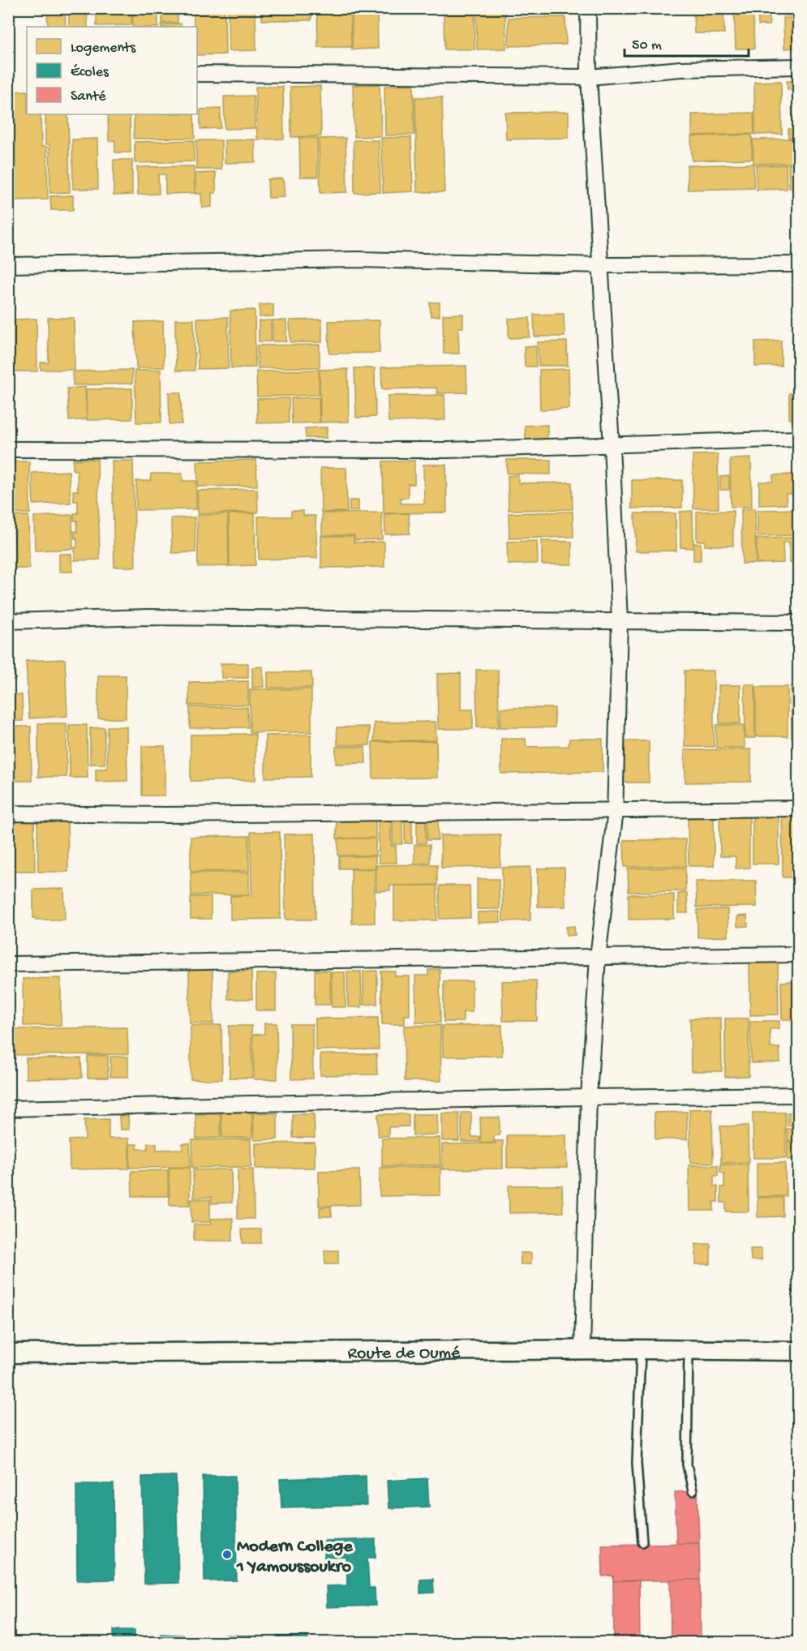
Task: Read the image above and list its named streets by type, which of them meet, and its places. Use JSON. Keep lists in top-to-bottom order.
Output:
{
  "streets": {
    "street": ["Route de Oumé"]
  },
  "places": ["Modern College 1 Yamoussoukro"],
  "legend": ["Logements", "Écoles", "Santé"],
  "scale_bar": "50 m"
}
